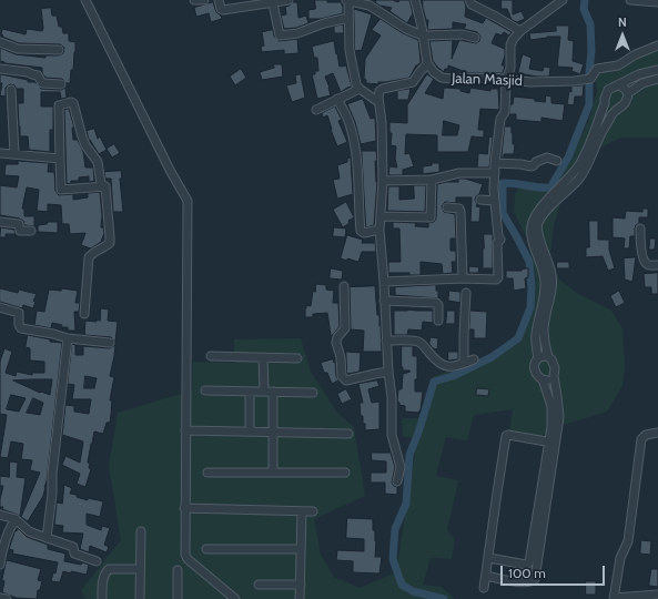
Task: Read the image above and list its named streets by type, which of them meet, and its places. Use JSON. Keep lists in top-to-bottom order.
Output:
{
  "streets": {
    "street": ["Jalan Masjid"]
  },
  "scale_bar": "100 m",
  "north": "top"
}
